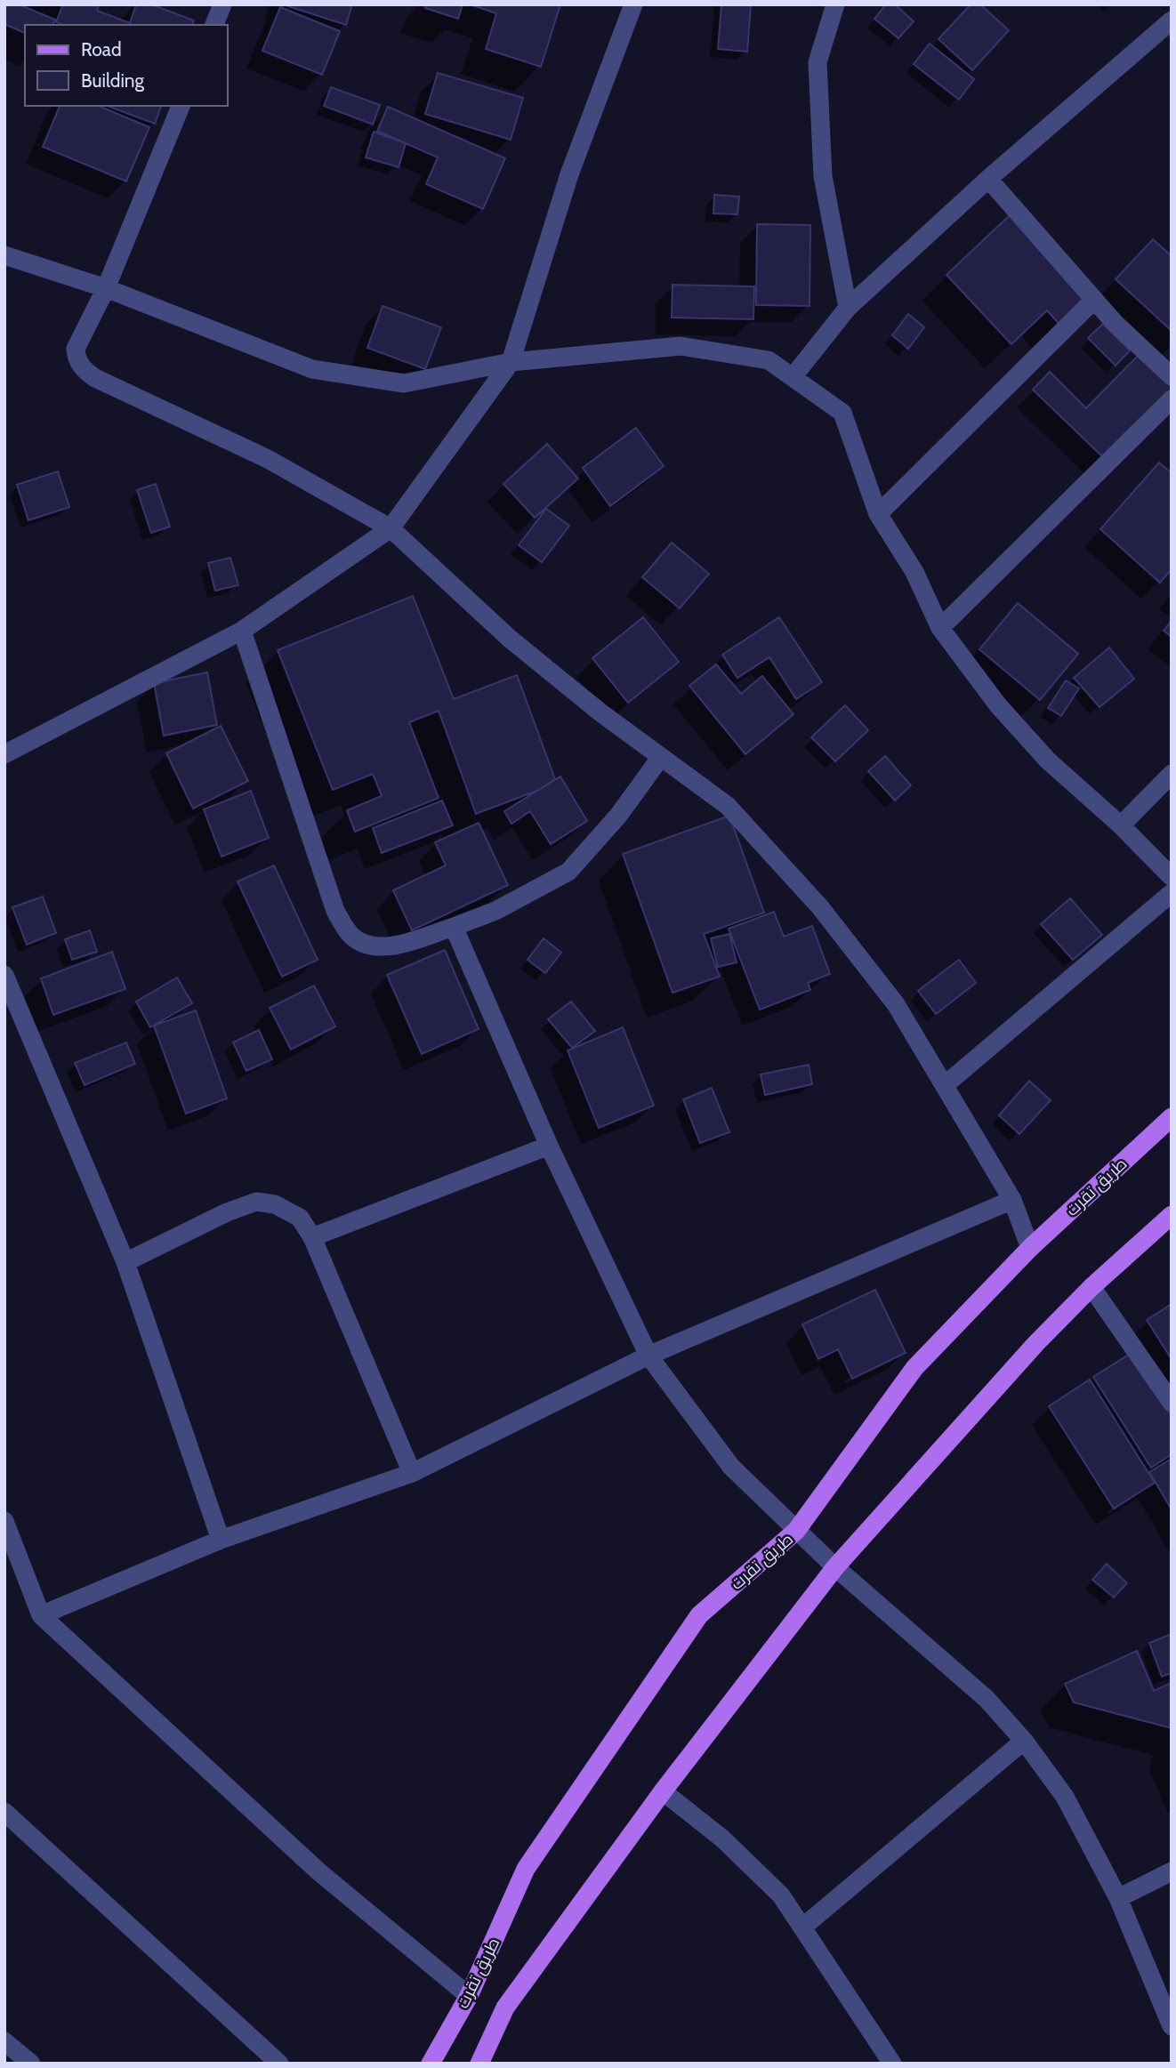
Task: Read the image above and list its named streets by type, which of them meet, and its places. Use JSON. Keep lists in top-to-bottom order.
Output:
{
  "streets": {
    "main road": ["طريق تقرت"]
  },
  "legend": ["Road", "Building"]
}
